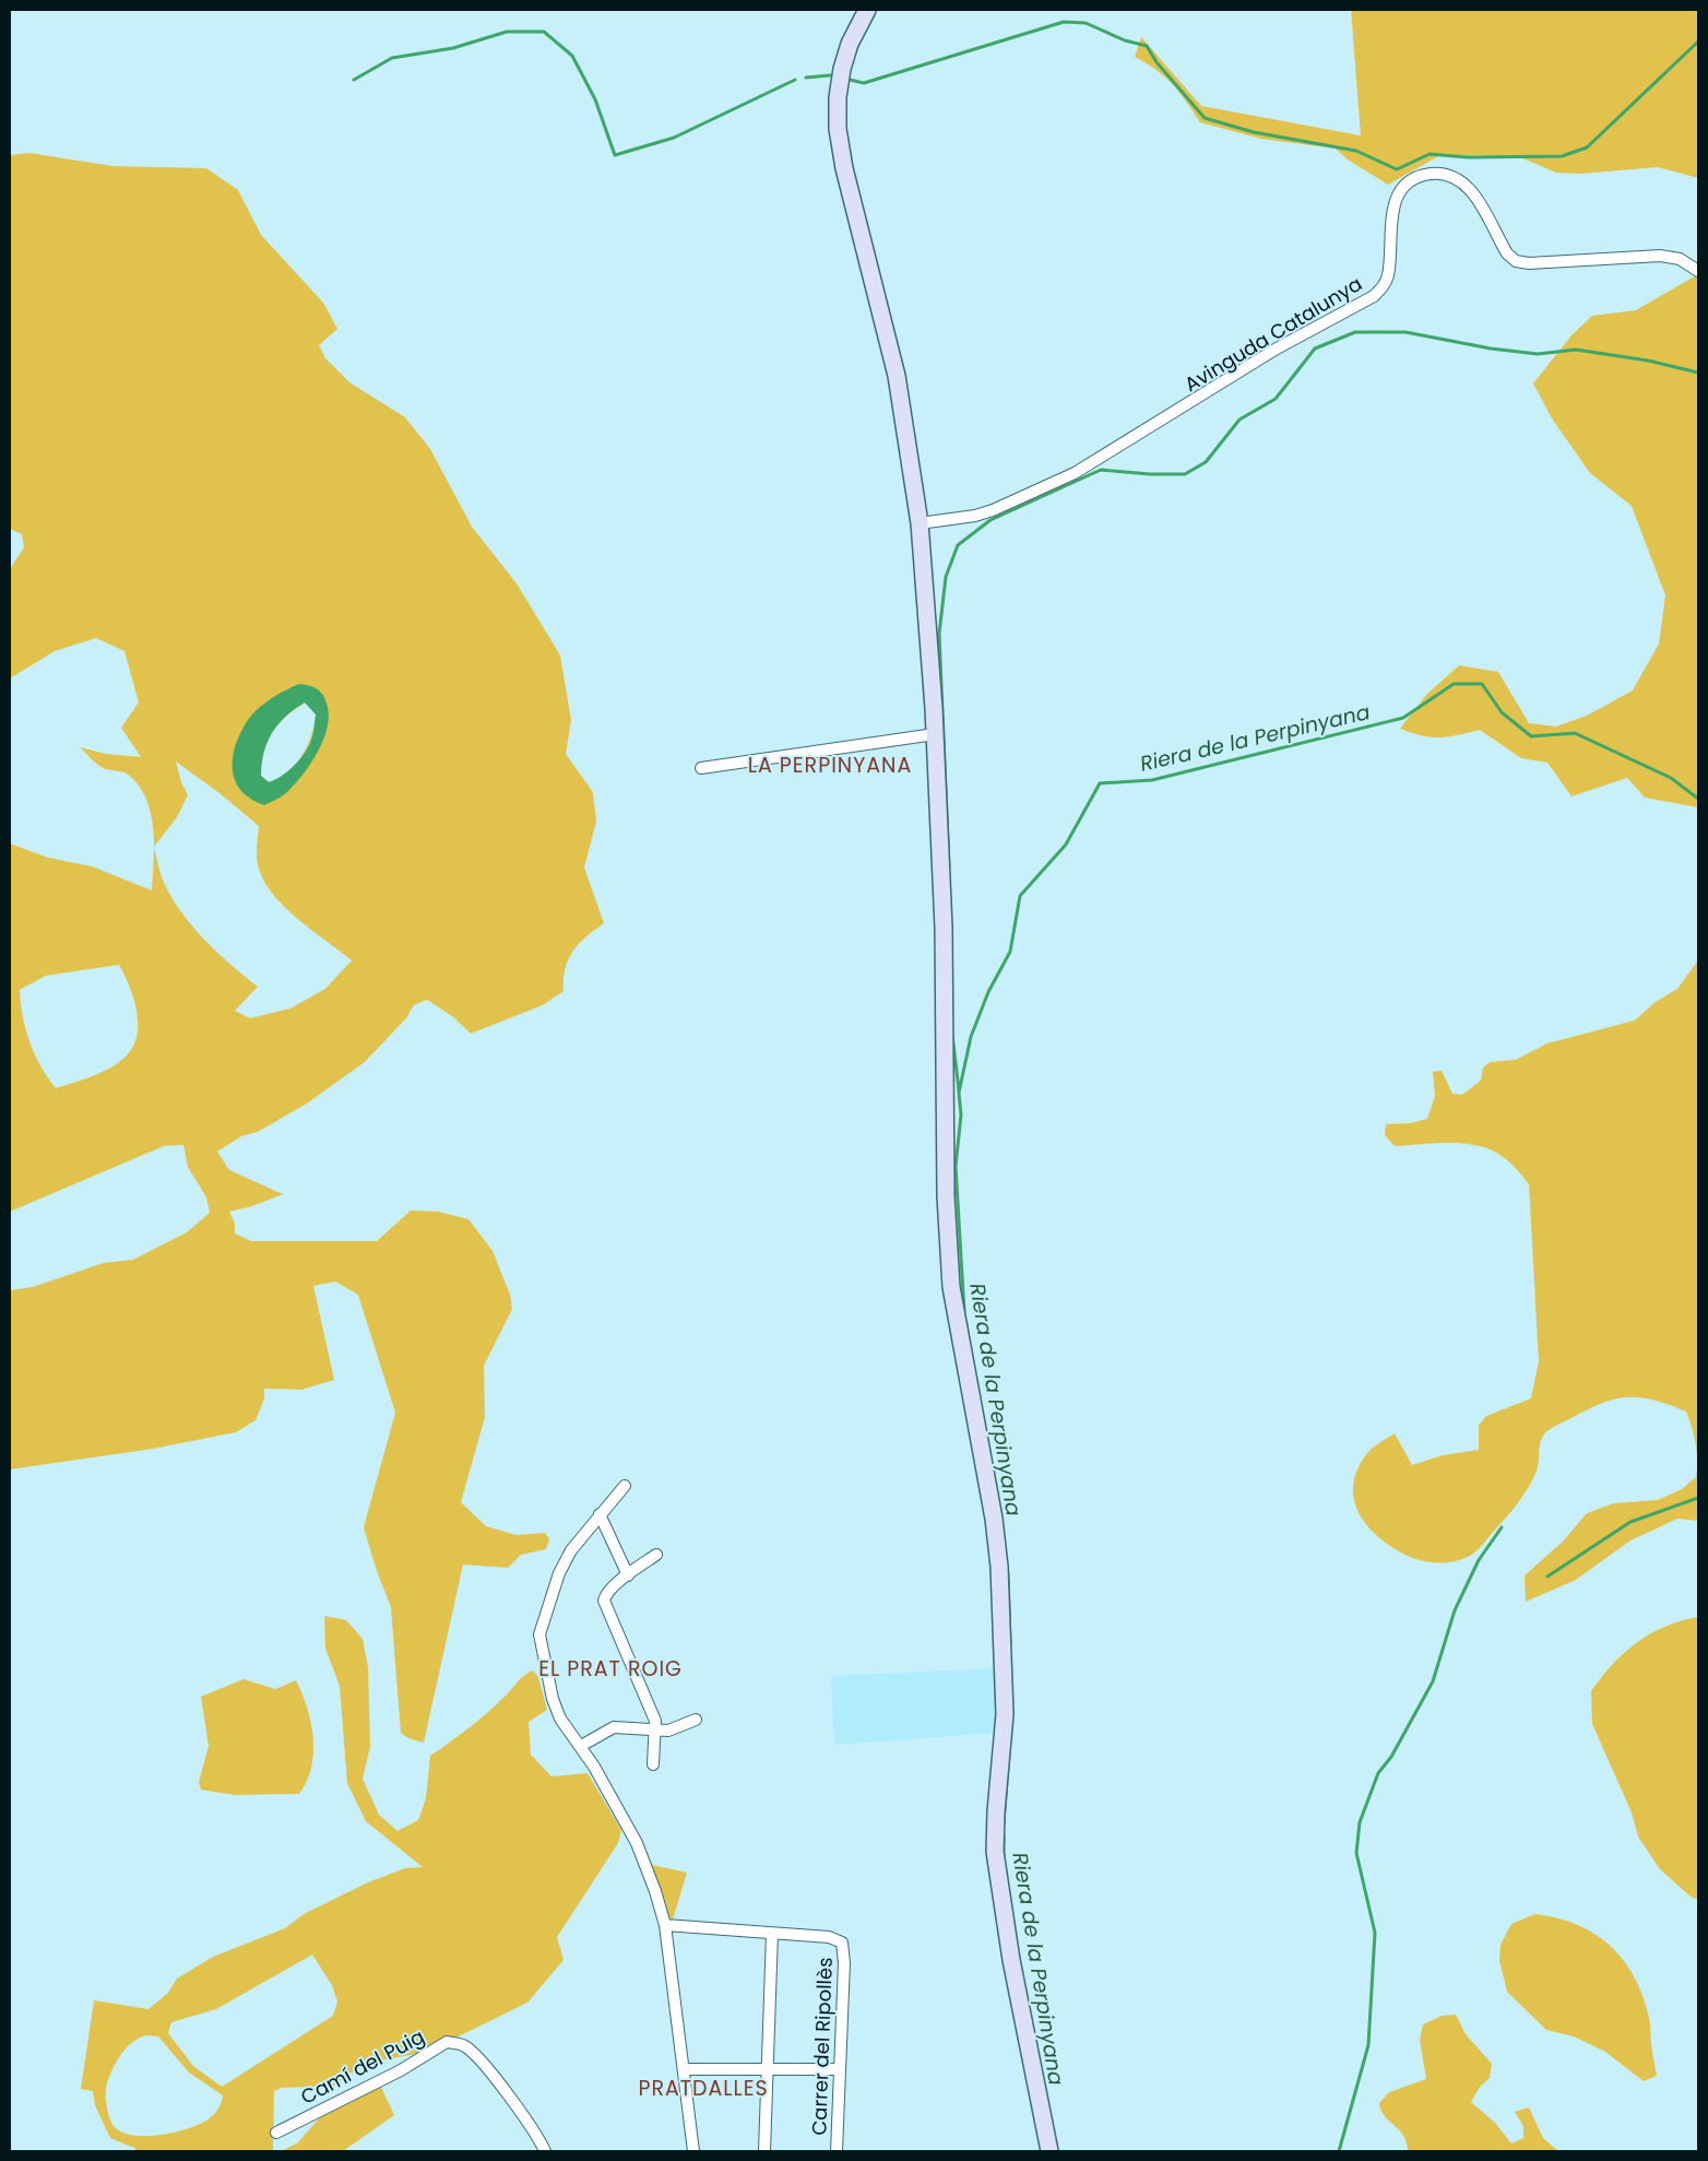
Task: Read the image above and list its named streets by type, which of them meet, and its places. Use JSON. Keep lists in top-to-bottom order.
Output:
{
  "streets": {
    "street": ["Avinguda Catalunya", "Carrer del Ripollès", "Camí del Puig"]
  },
  "districts": ["LA PERPINYANA", "EL PRAT ROIG", "PRATDALLES"],
  "water": ["Riera de la Perpinyana"]
}
